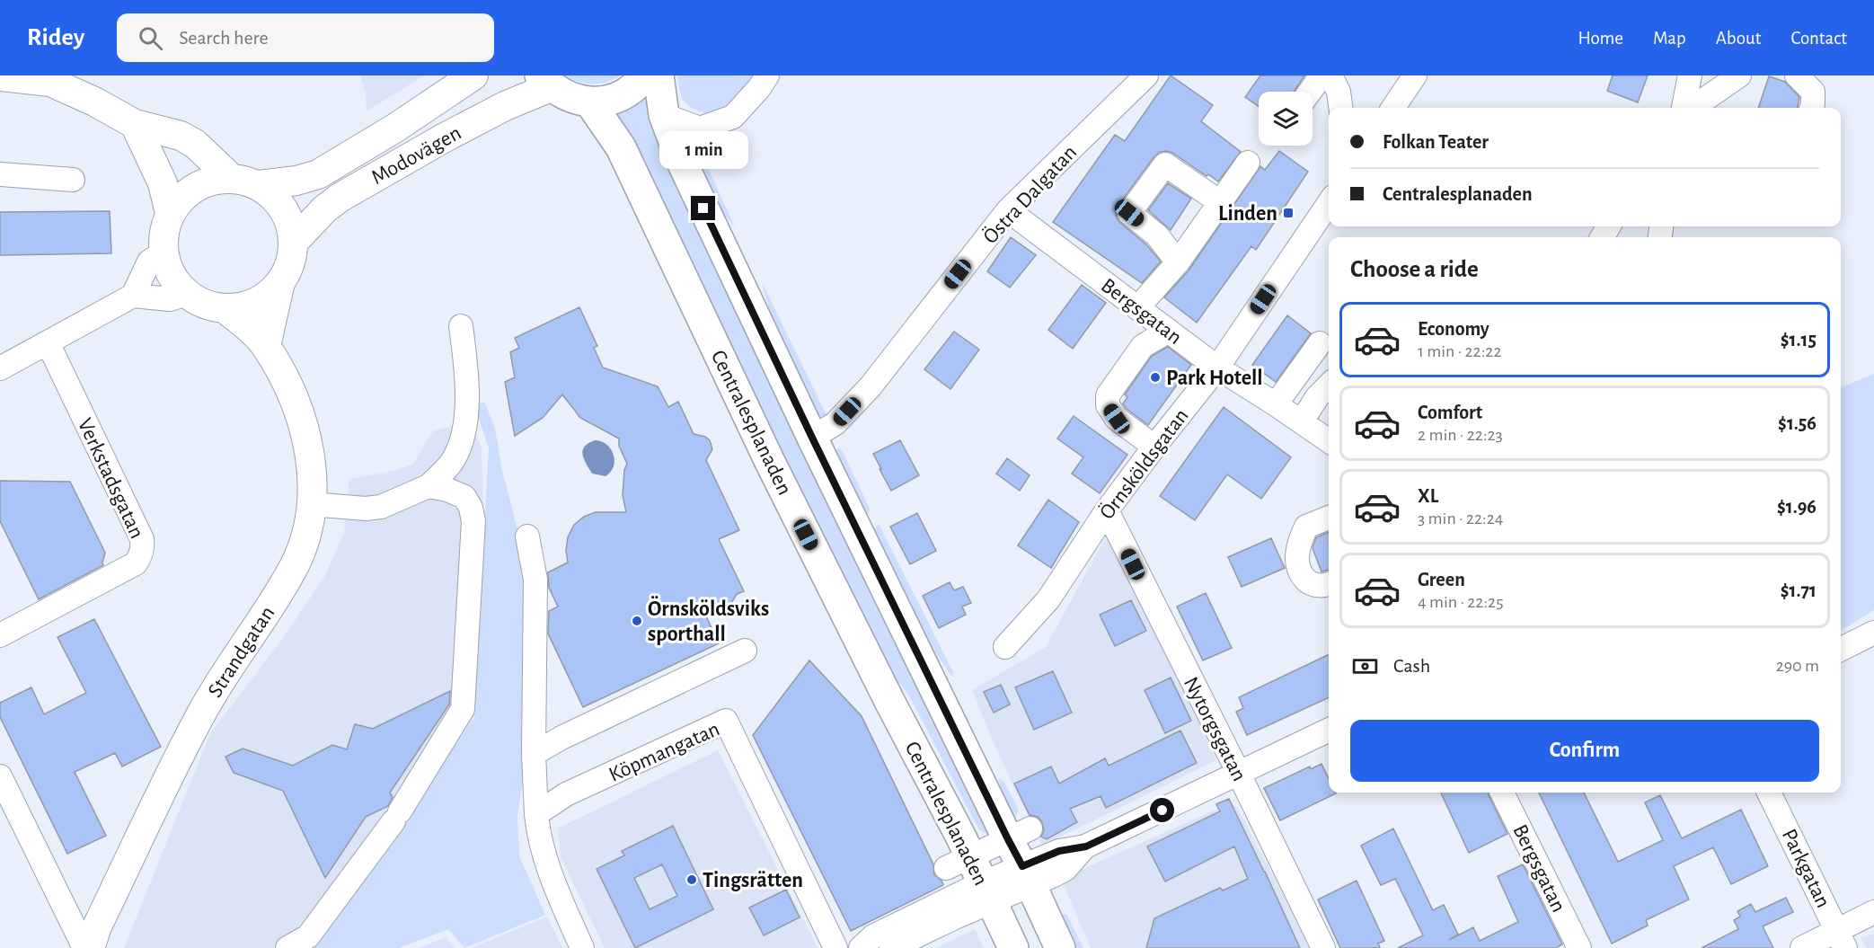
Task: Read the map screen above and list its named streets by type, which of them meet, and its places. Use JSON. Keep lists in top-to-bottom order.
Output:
{
  "streets": {
    "highway": ["Centralesplanaden"],
    "main road": ["Modovägen", "Strandgatan"],
    "street": [
      "Östra Dalgatan",
      "Bergsgatan",
      "Örnsköldsgatan",
      "Verkstadsgatan",
      "Nytorgsgatan",
      "Köpmangatan",
      "Parkgatan"
    ]
  },
  "crossings": [
    ["Modovägen", "Strandgatan"],
    ["Östra Dalgatan", "Bergsgatan"],
    ["Östra Dalgatan", "Centralesplanaden"],
    ["Bergsgatan", "Örnsköldsgatan"],
    ["Örnsköldsgatan", "Nytorgsgatan"]
  ],
  "places": {
    "transit": ["Linden"],
    "other": ["Park Hotell", "Örnsköldsviks sporthall", "Tingsrätten"]
  },
  "page": {
    "header": "Ridey",
    "search": "Search here",
    "nav": [
      "Home",
      "Map",
      "About",
      "Contact"
    ],
    "banner": ["Folkan Teater", "Centralesplanaden"],
    "bubble": "1 min",
    "heading": "Choose a ride",
    "list": [
      {
        "name": "Economy",
        "note": "1 min · 22:22",
        "value": "$1.15"
      },
      {
        "name": "Comfort",
        "note": "2 min · 22:23",
        "value": "$1.56"
      },
      {
        "name": "XL",
        "note": "3 min · 22:24",
        "value": "$1.96"
      },
      {
        "name": "Green",
        "note": "4 min · 22:25",
        "value": "$1.71"
      }
    ],
    "pay": ["Cash", "290 m"],
    "buttons": "Confirm"
  }
}
